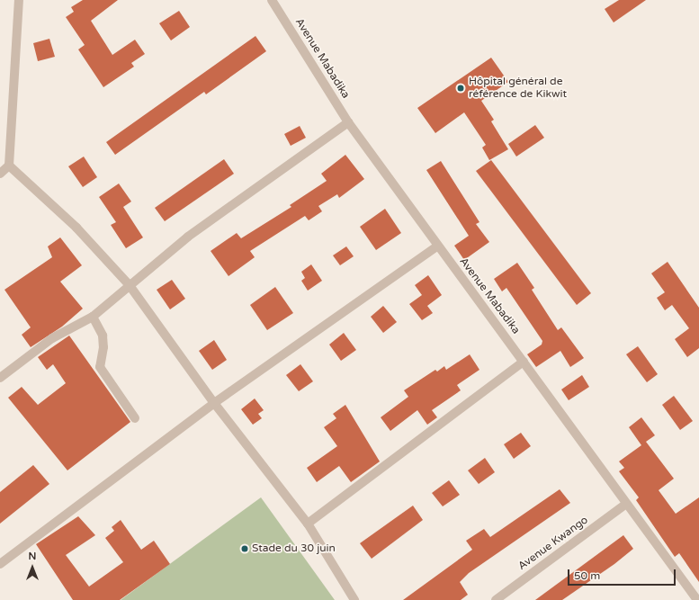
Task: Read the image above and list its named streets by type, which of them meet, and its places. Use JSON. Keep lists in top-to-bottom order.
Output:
{
  "streets": {
    "street": ["Avenue Mabadika", "Avenue Kwango"]
  },
  "crossings": [
    ["Avenue Mabadika", "Avenue Kwango"]
  ],
  "places": ["Hôpital général de référence de Kikwit", "Stade du 30 juin"],
  "scale_bar": "50 m",
  "north": "top"
}
